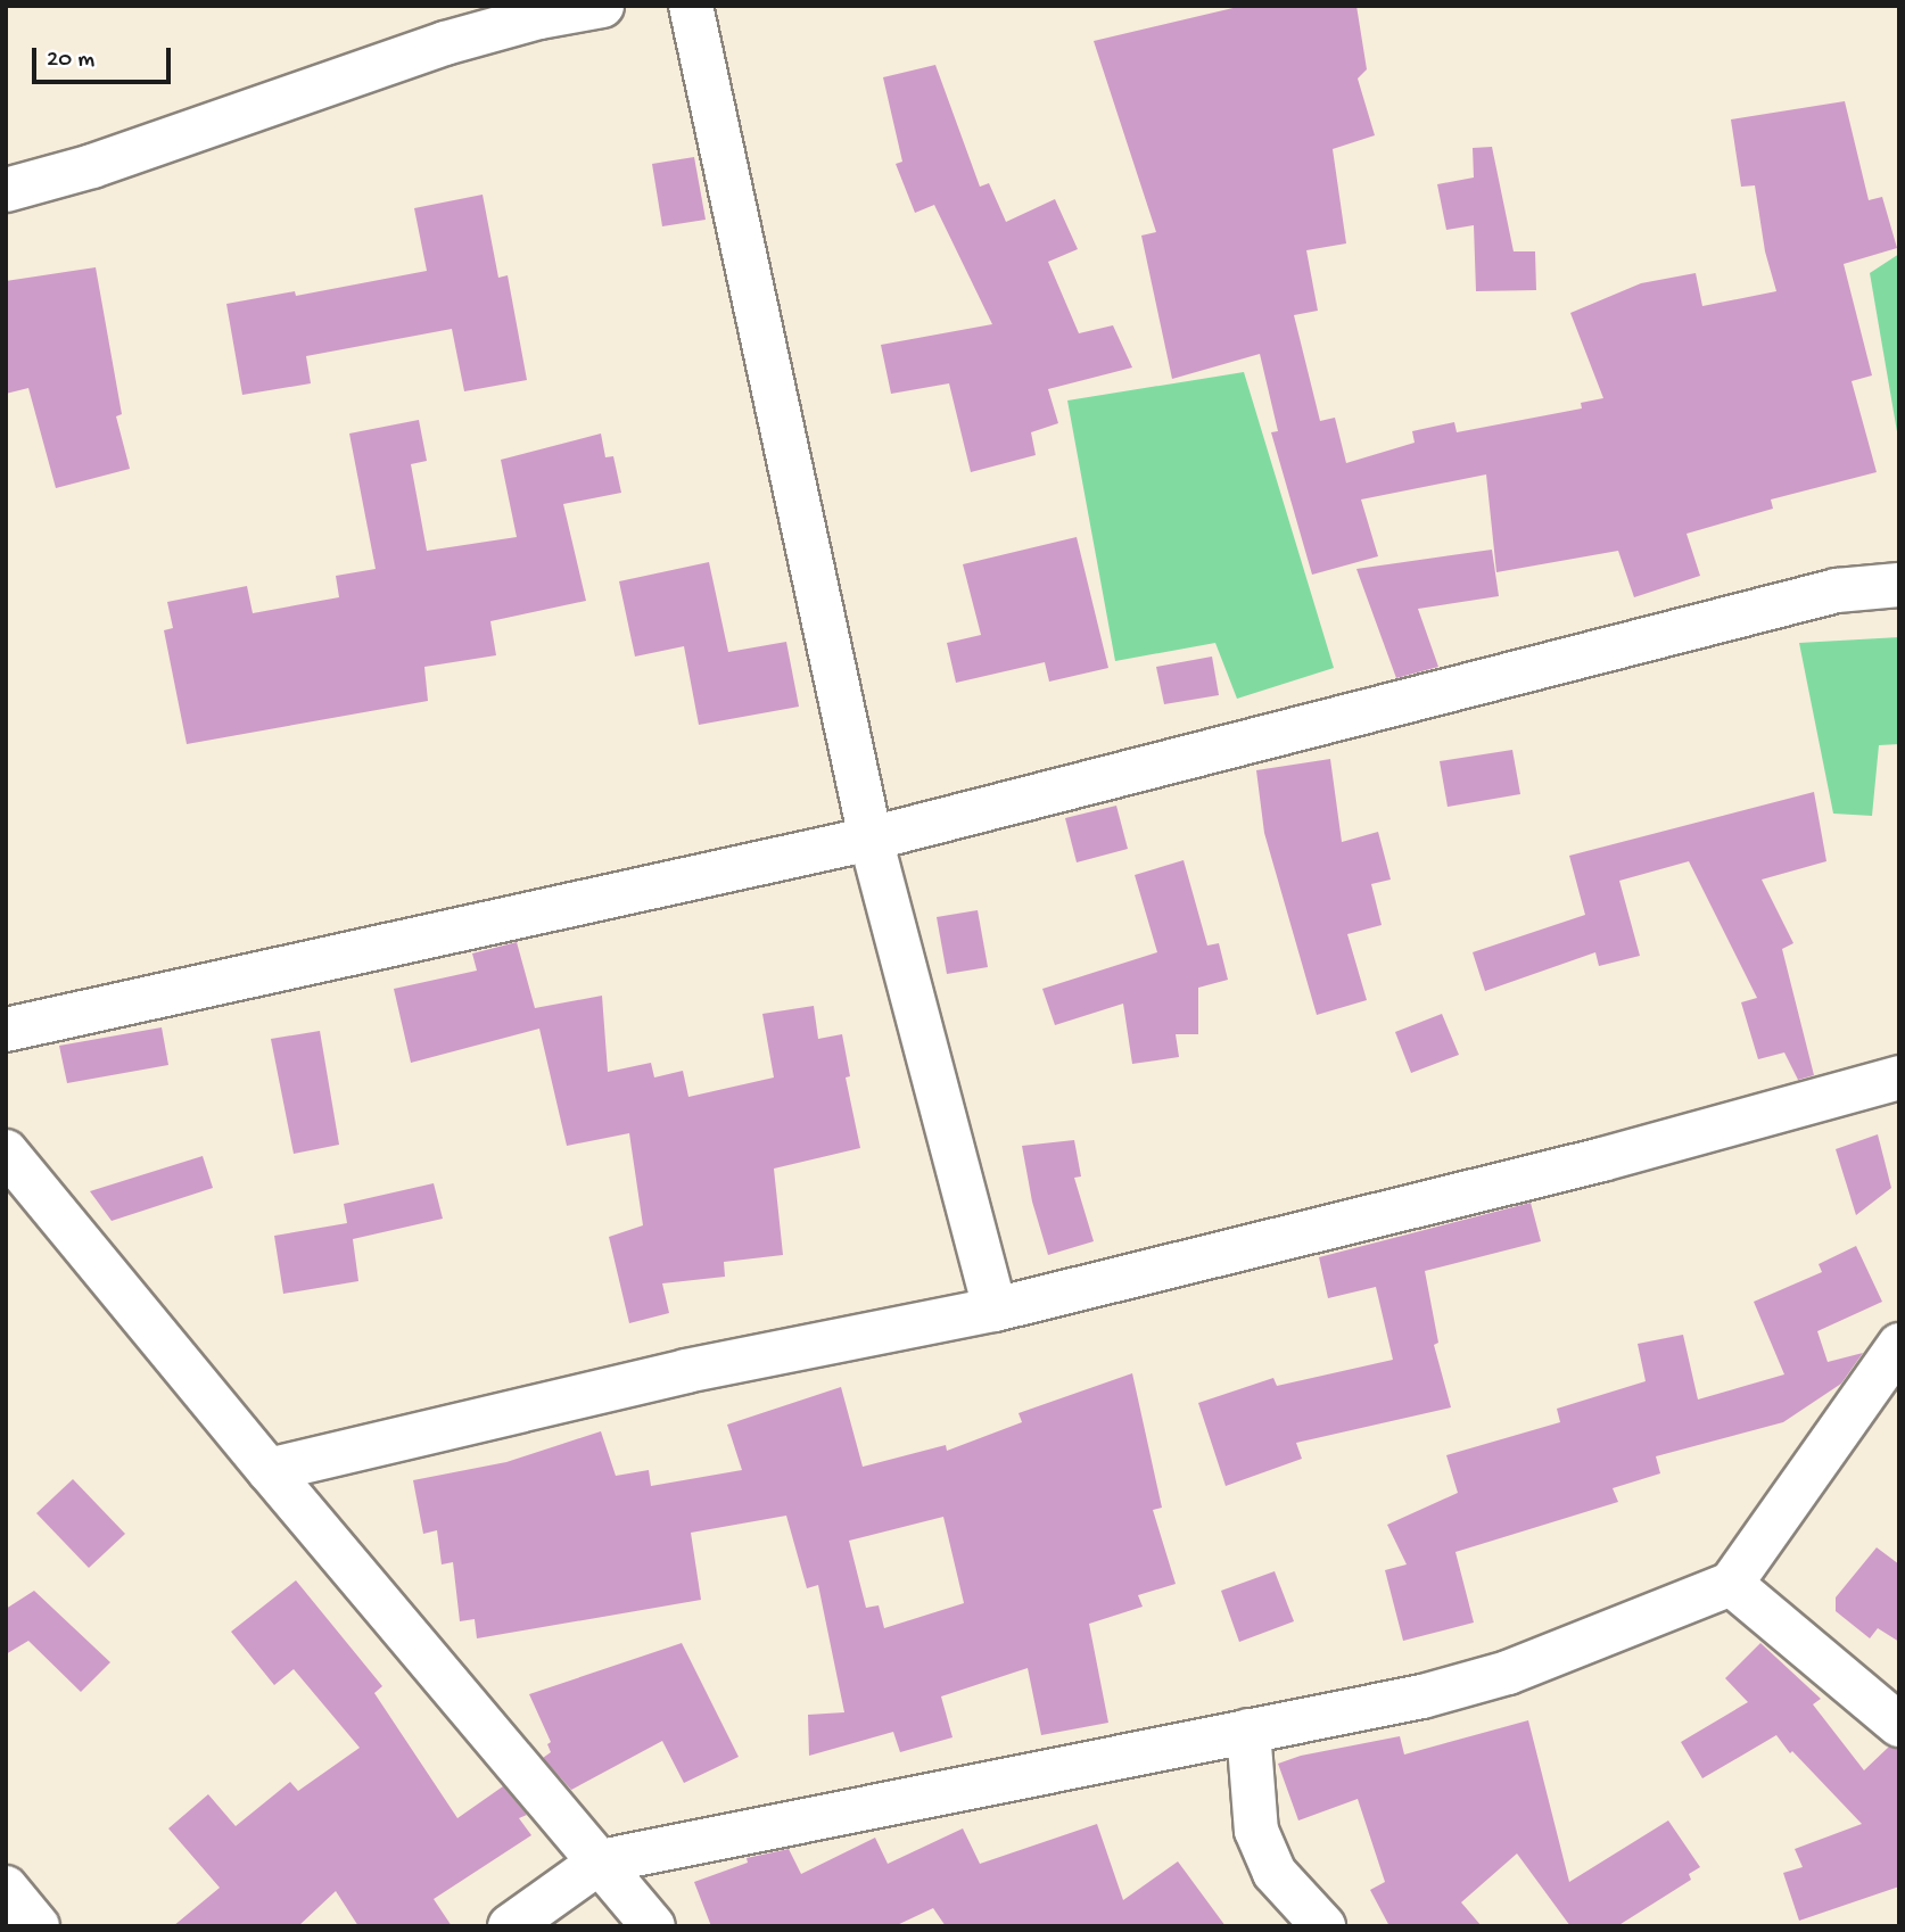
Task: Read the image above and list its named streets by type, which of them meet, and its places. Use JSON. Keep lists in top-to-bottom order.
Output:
{
  "scale_bar": "20 m"
}
